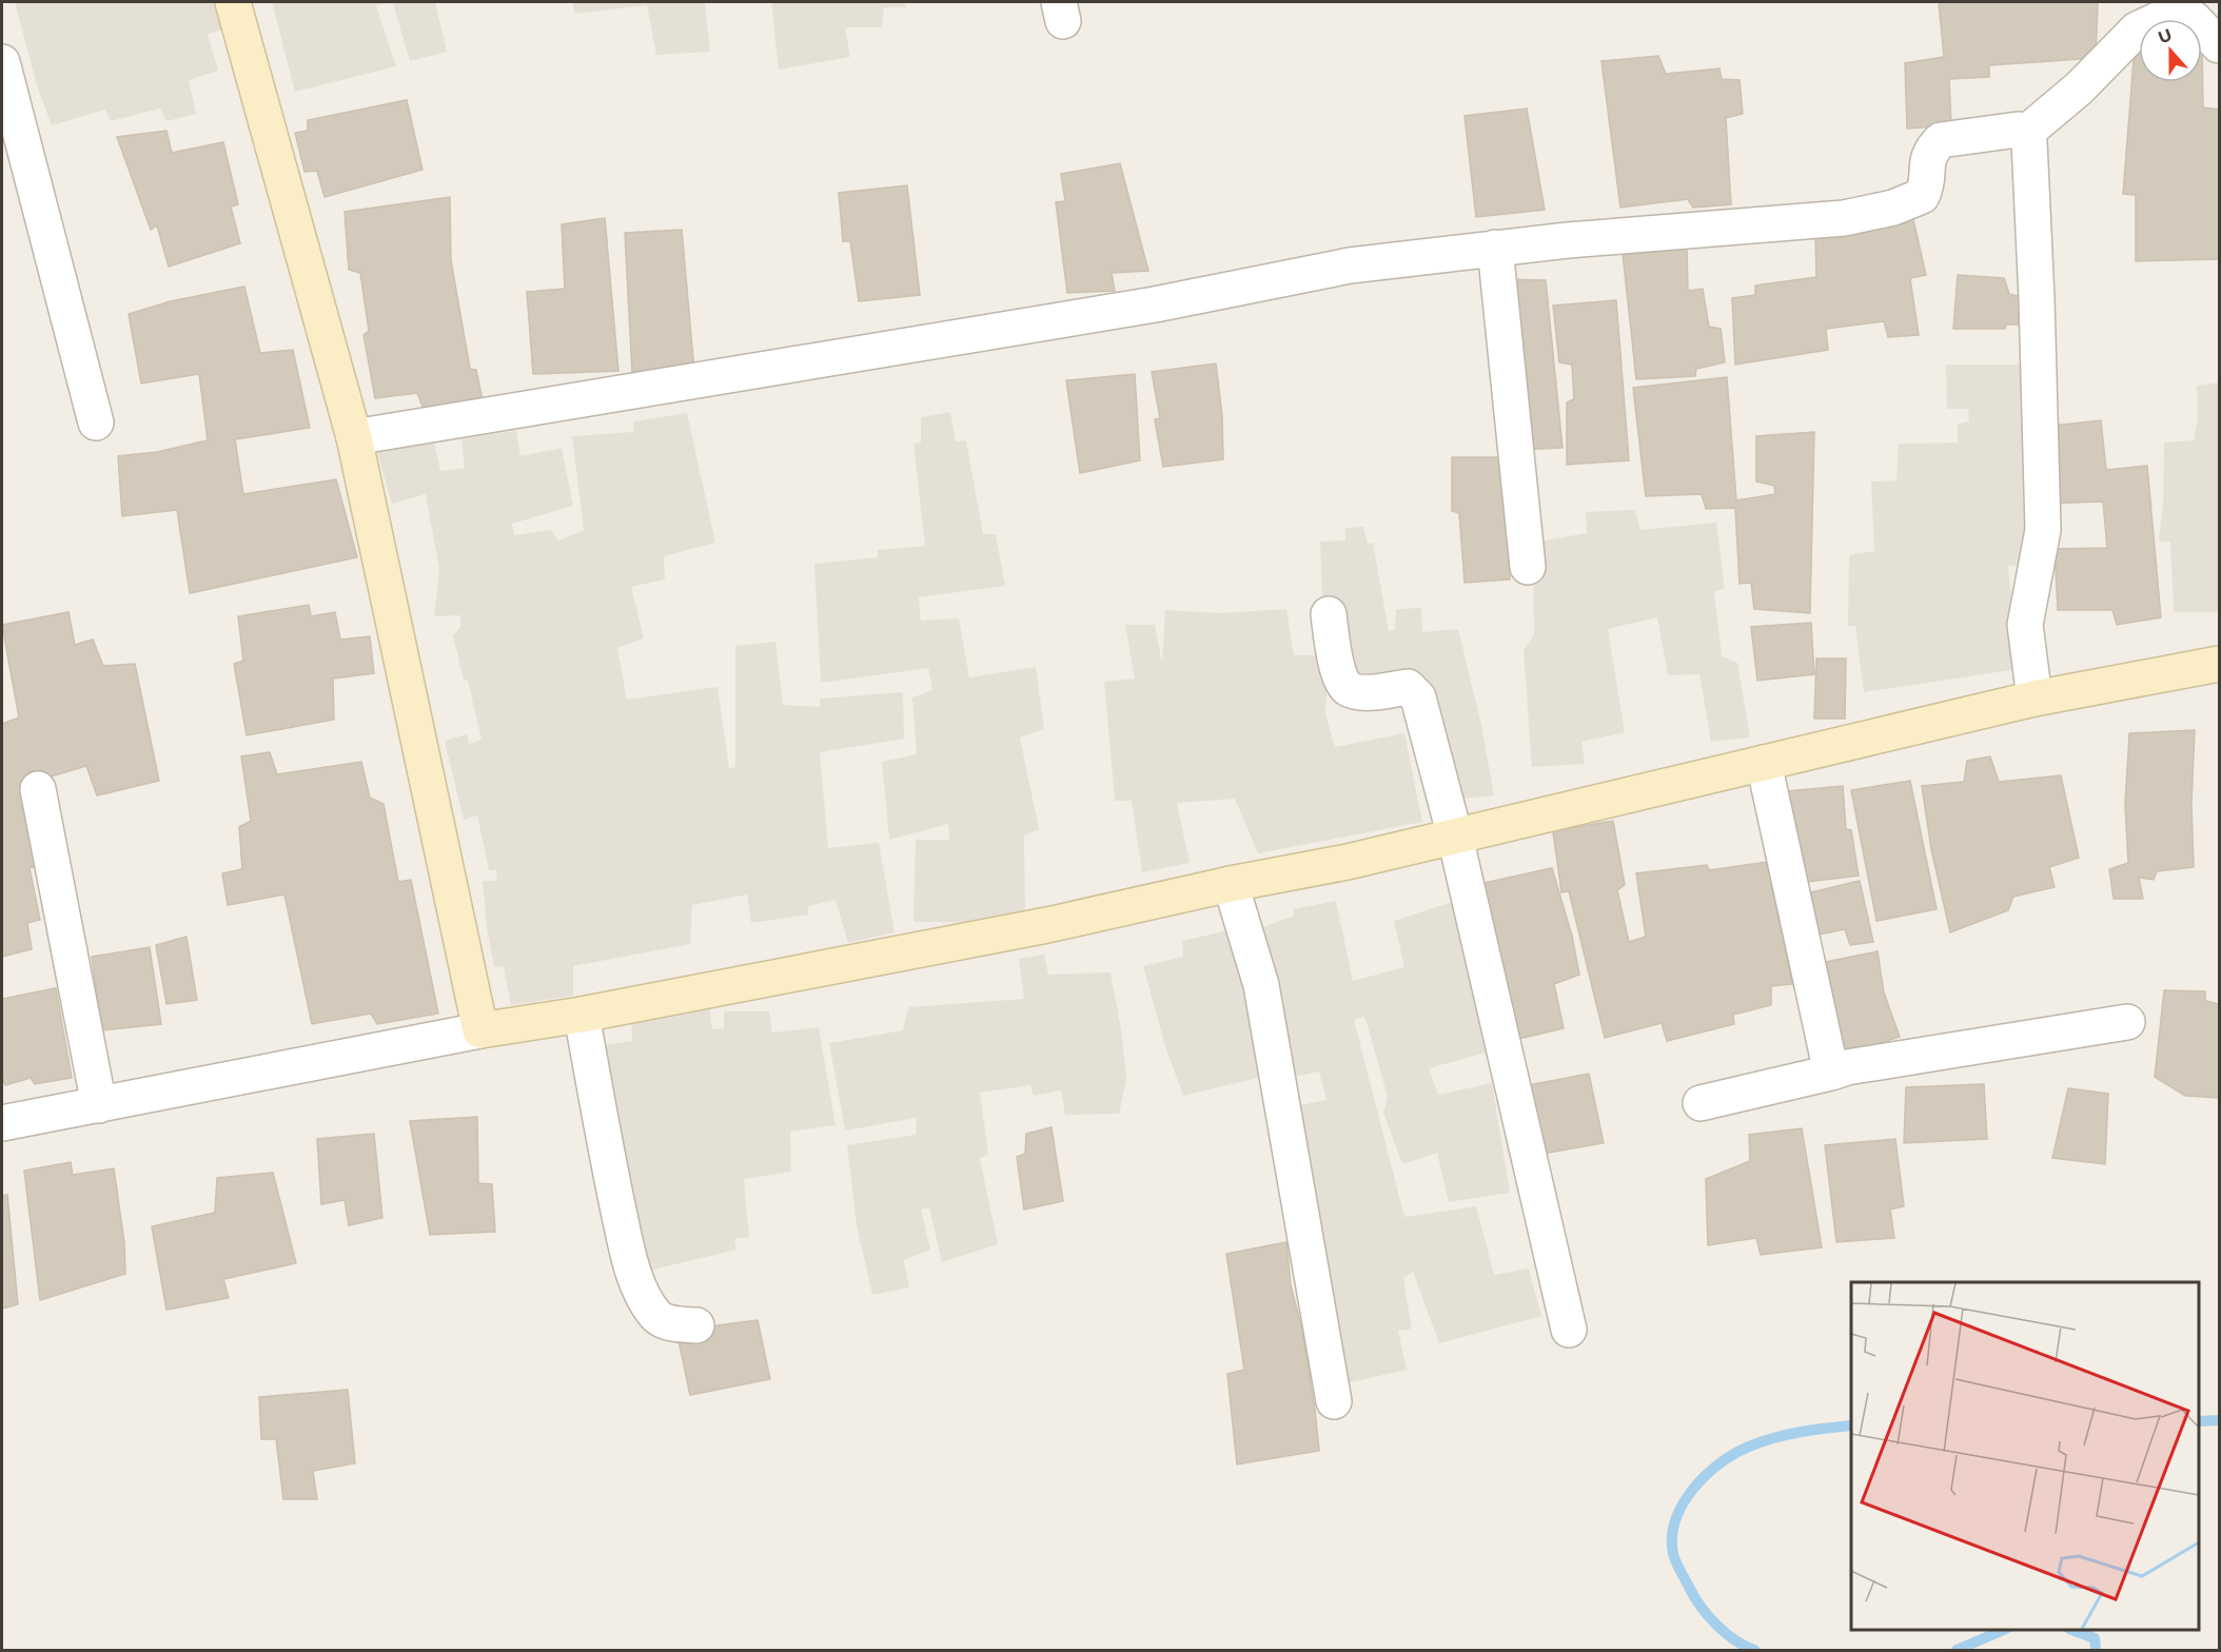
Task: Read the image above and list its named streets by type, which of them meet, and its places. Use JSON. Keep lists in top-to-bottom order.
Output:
{
  "north": "top"
}
